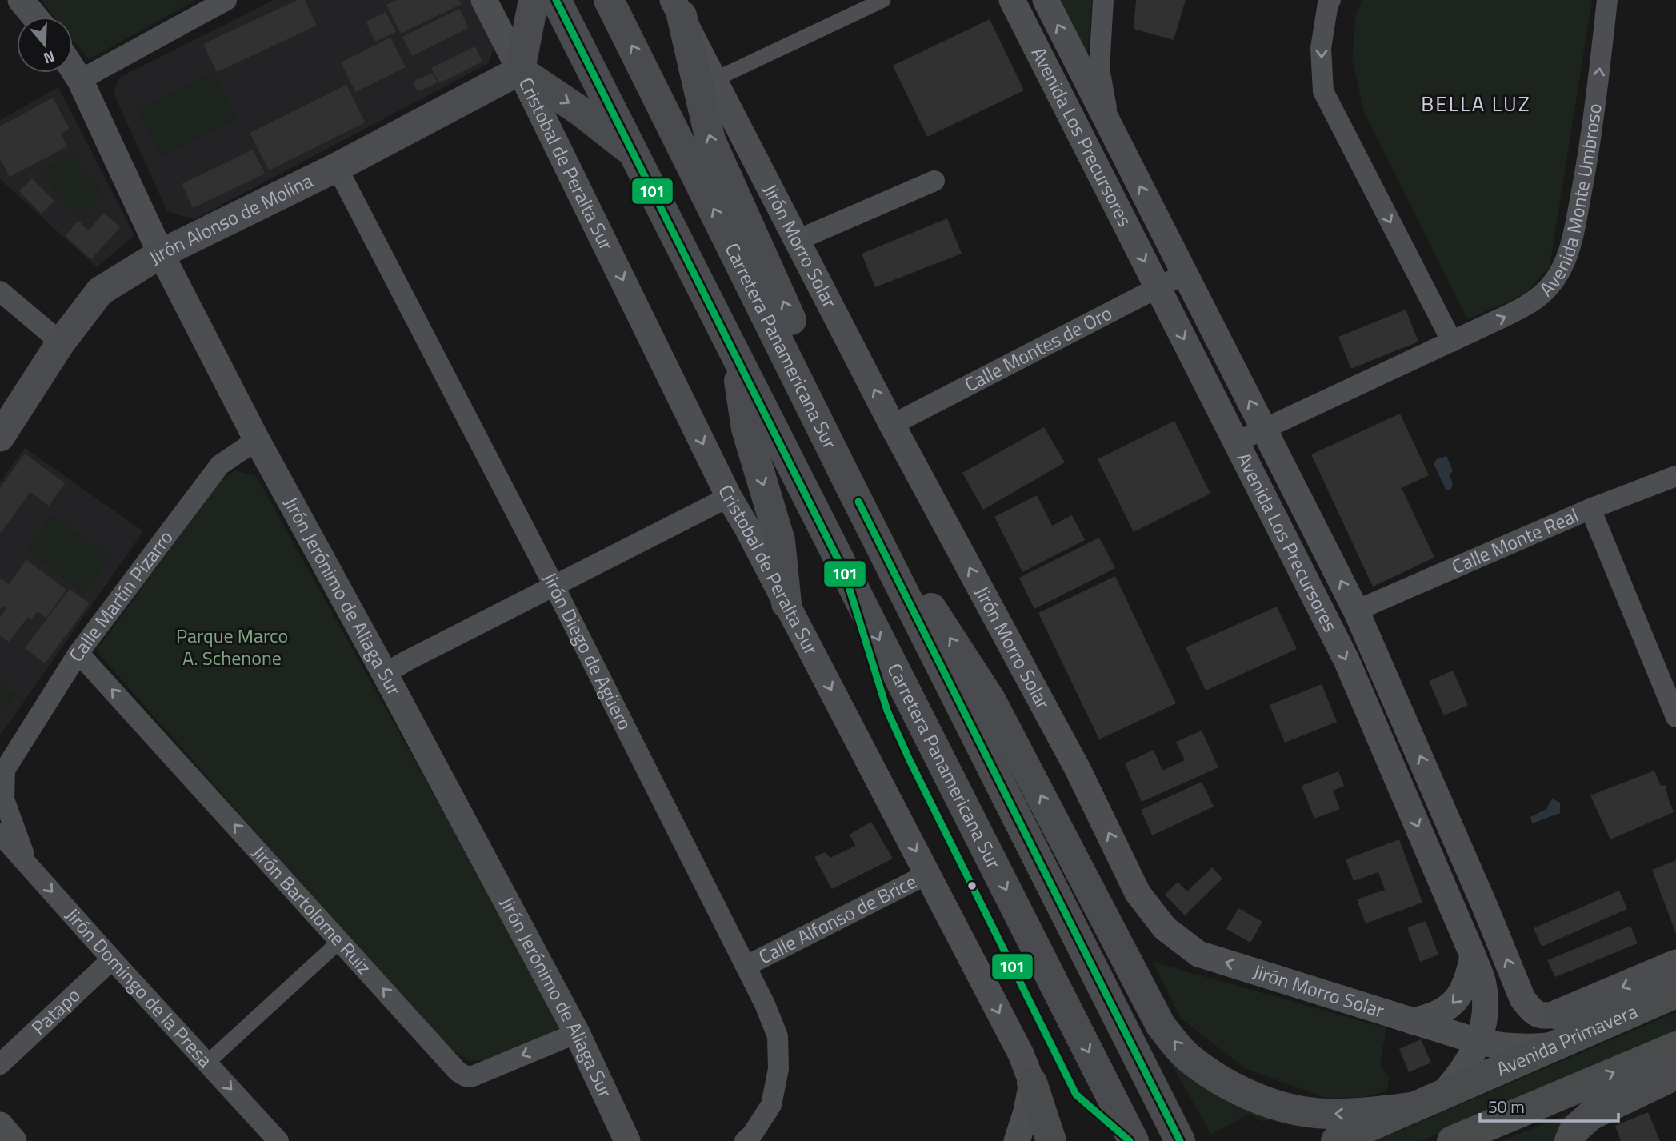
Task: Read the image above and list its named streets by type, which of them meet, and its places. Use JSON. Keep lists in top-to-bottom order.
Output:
{
  "streets": {
    "highway": ["Carretera Panamericana Sur"],
    "main road": ["Jirón Alonso de Molina", "Avenida Primavera"],
    "street": [
      "Avenida Los Precursores",
      "Cristobal de Peralta Sur",
      "Avenida Monte Umbroso",
      "Jirón Morro Solar",
      "Calle Montes de Oro",
      "Calle Monte Real",
      "Calle Martín Pizarro",
      "Jirón Jerónimo de Aliaga Sur",
      "Jirón Diego de Agüero",
      "Jirón Bartolome Ruiz",
      "Calle Alfonso de Brice",
      "Jirón Domingo de la Presa",
      "Patapo"
    ]
  },
  "crossings": [
    ["Avenida Los Precursores", "Avenida Monte Umbroso"],
    ["Avenida Los Precursores", "Jirón Morro Solar"],
    ["Avenida Los Precursores", "Calle Montes de Oro"],
    ["Avenida Los Precursores", "Calle Monte Real"],
    ["Avenida Los Precursores", "Avenida Primavera"],
    ["Cristobal de Peralta Sur", "Jirón Alonso de Molina"],
    ["Cristobal de Peralta Sur", "Calle Alfonso de Brice"],
    ["Jirón Alonso de Molina", "Jirón Jerónimo de Aliaga Sur"],
    ["Jirón Alonso de Molina", "Jirón Diego de Agüero"],
    ["Jirón Morro Solar", "Calle Montes de Oro"],
    ["Jirón Morro Solar", "Avenida Primavera"],
    ["Calle Martín Pizarro", "Jirón Jerónimo de Aliaga Sur"],
    ["Calle Martín Pizarro", "Jirón Bartolome Ruiz"],
    ["Calle Martín Pizarro", "Jirón Domingo de la Presa"],
    ["Jirón Jerónimo de Aliaga Sur", "Jirón Bartolome Ruiz"],
    ["Jirón Diego de Agüero", "Calle Alfonso de Brice"],
    ["Jirón Domingo de la Presa", "Patapo"]
  ],
  "one_way": [
    "Cristobal de Peralta Sur",
    "Avenida Monte Umbroso",
    "Jirón Morro Solar",
    "Jirón Bartolome Ruiz",
    "Jirón Domingo de la Presa"
  ],
  "districts": ["BELLA LUZ"],
  "parks": ["Parque Marco A. Schenone"],
  "lines": ["transit line 101"],
  "scale_bar": "50 m",
  "north": "bottom"
}
